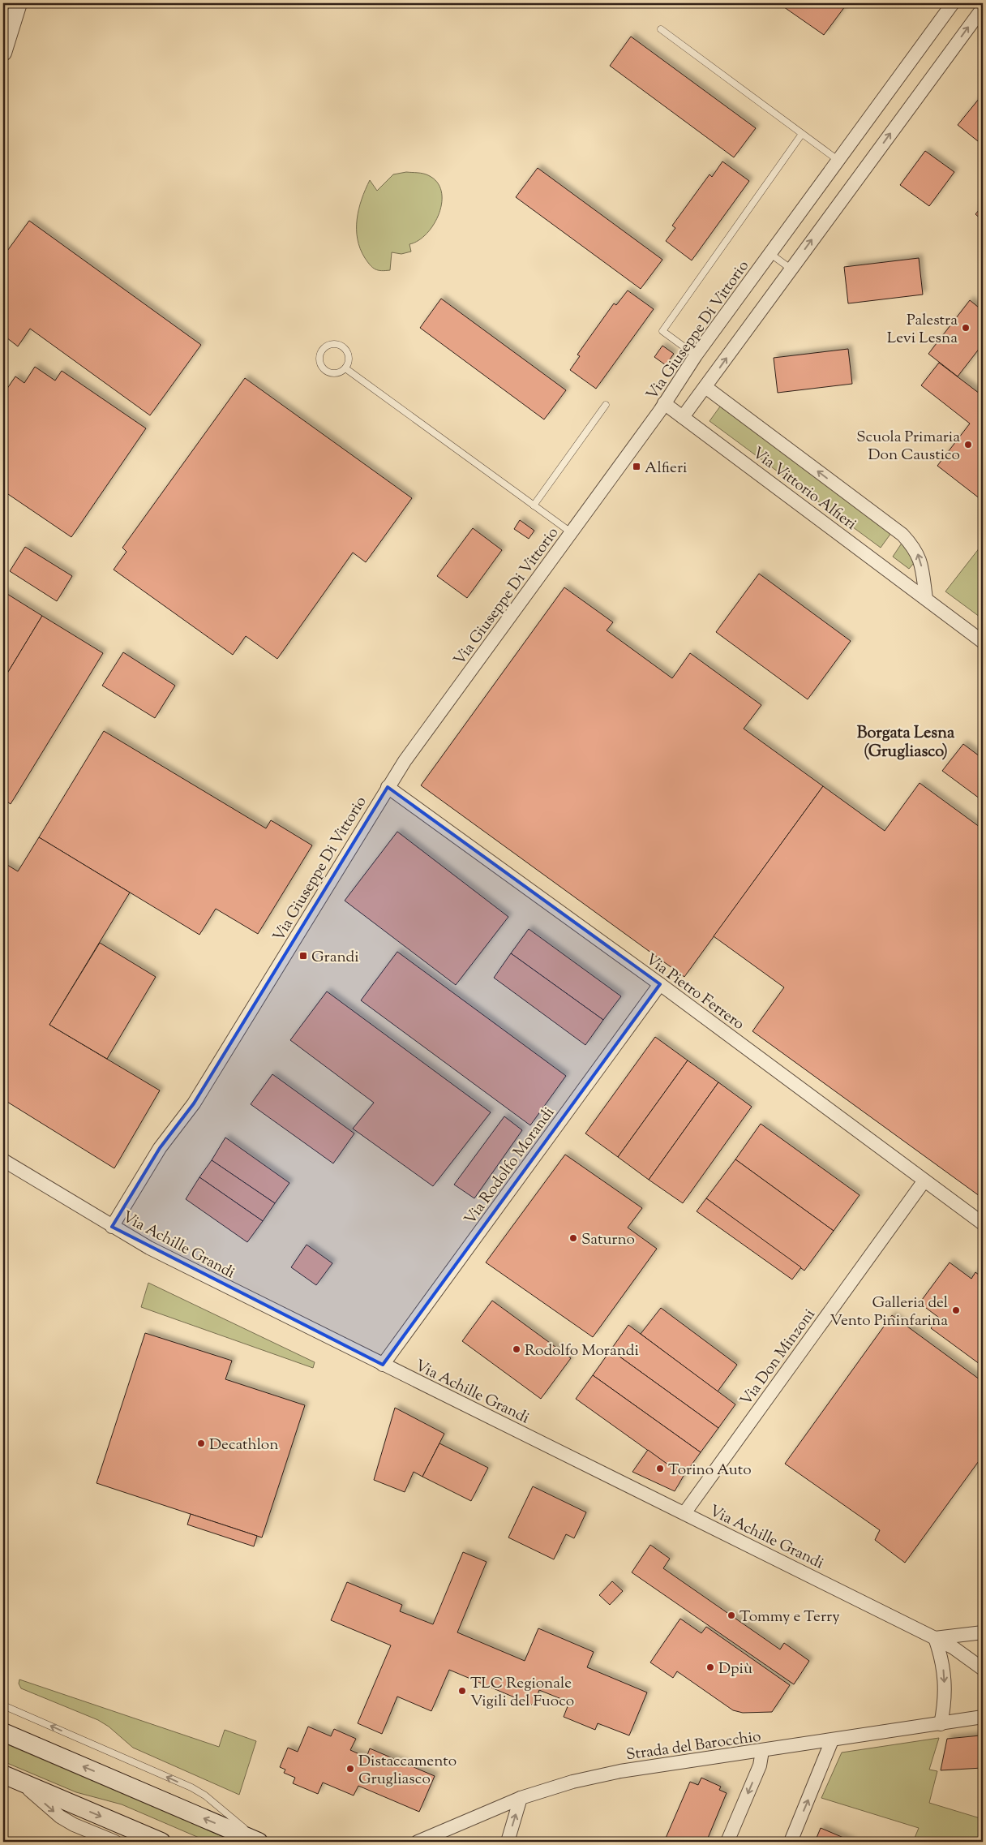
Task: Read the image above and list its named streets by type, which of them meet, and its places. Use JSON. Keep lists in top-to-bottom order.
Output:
{
  "streets": {
    "street": [
      "Via Giuseppe Di Vittorio",
      "Via Vittorio Alfieri",
      "Via Pietro Ferrero",
      "Via Rodolfo Morandi",
      "Via Achille Grandi",
      "Via Don Minzoni",
      "Strada del Barocchio"
    ]
  },
  "crossings": [
    ["Via Giuseppe Di Vittorio", "Via Vittorio Alfieri"],
    ["Via Giuseppe Di Vittorio", "Via Pietro Ferrero"],
    ["Via Giuseppe Di Vittorio", "Via Achille Grandi"],
    ["Via Pietro Ferrero", "Via Rodolfo Morandi"],
    ["Via Pietro Ferrero", "Via Don Minzoni"],
    ["Via Rodolfo Morandi", "Via Achille Grandi"],
    ["Via Achille Grandi", "Via Don Minzoni"]
  ],
  "districts": ["Borgata Lesna (Grugliasco)"],
  "places": {
    "other": [
      "Palestra Levi Lesna",
      "Scuola Primaria Don Caustico",
      "Saturno",
      "Galleria del Vento Pininfarina",
      "Rodolfo Morandi",
      "Decathlon",
      "Torino Auto",
      "Tommy e Terry",
      "Dpiù",
      "TLC Regionale Vigili del Fuoco",
      "Distaccamento Grugliasco"
    ],
    "transit": ["Alfieri", "Grandi"]
  }
}
